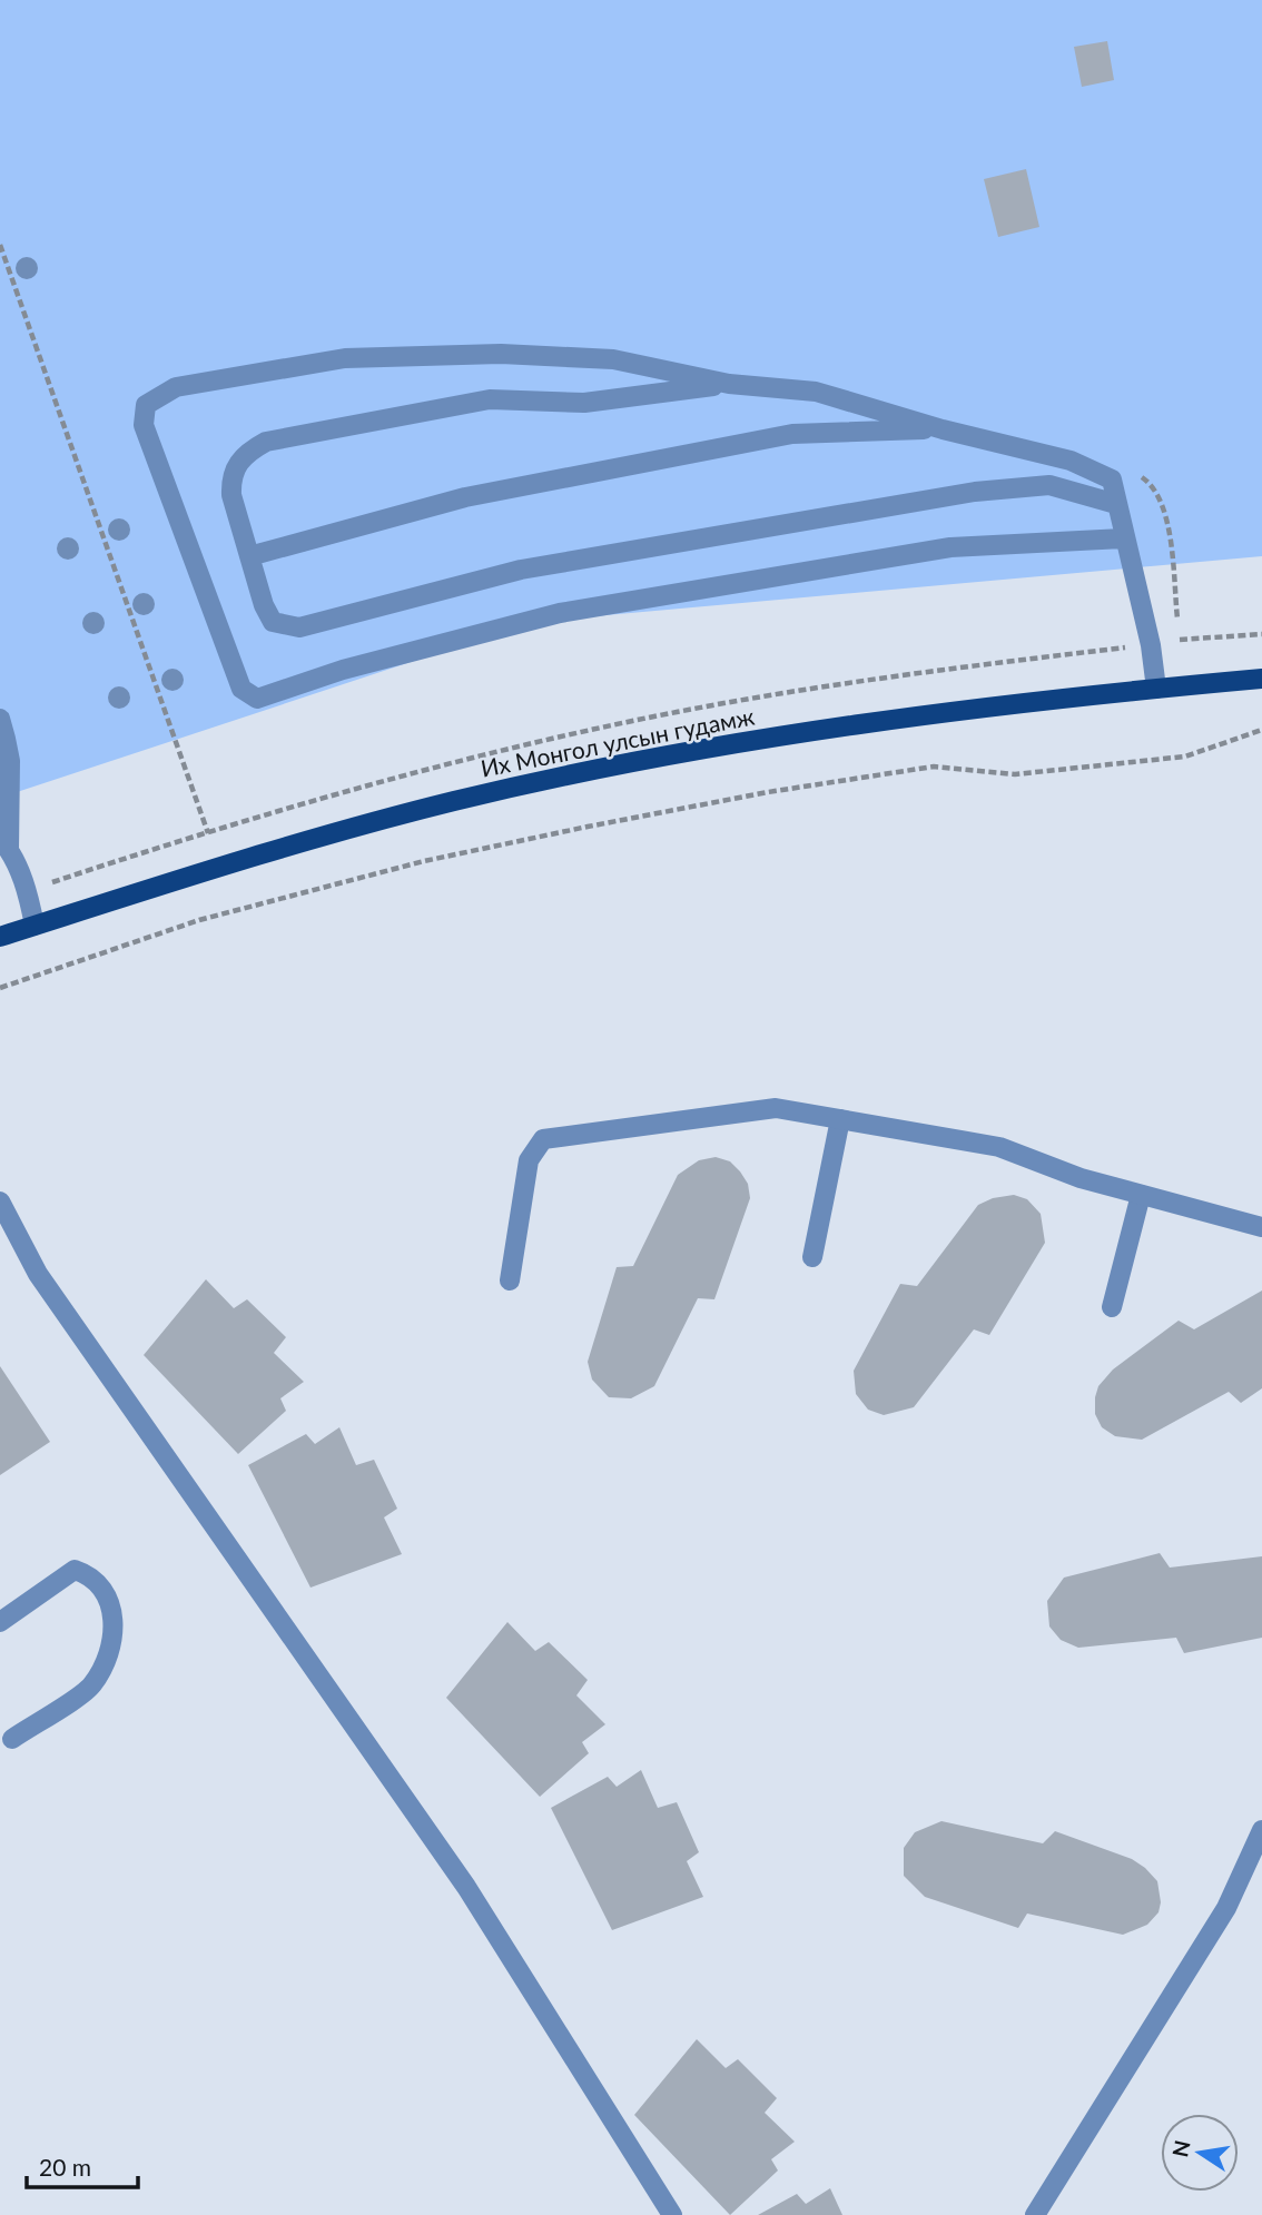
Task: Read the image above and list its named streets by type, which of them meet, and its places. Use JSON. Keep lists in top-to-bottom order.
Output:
{
  "streets": {
    "main road": ["Их Монгол улсын гудамж"]
  },
  "scale_bar": "20 m",
  "north": "left"
}
